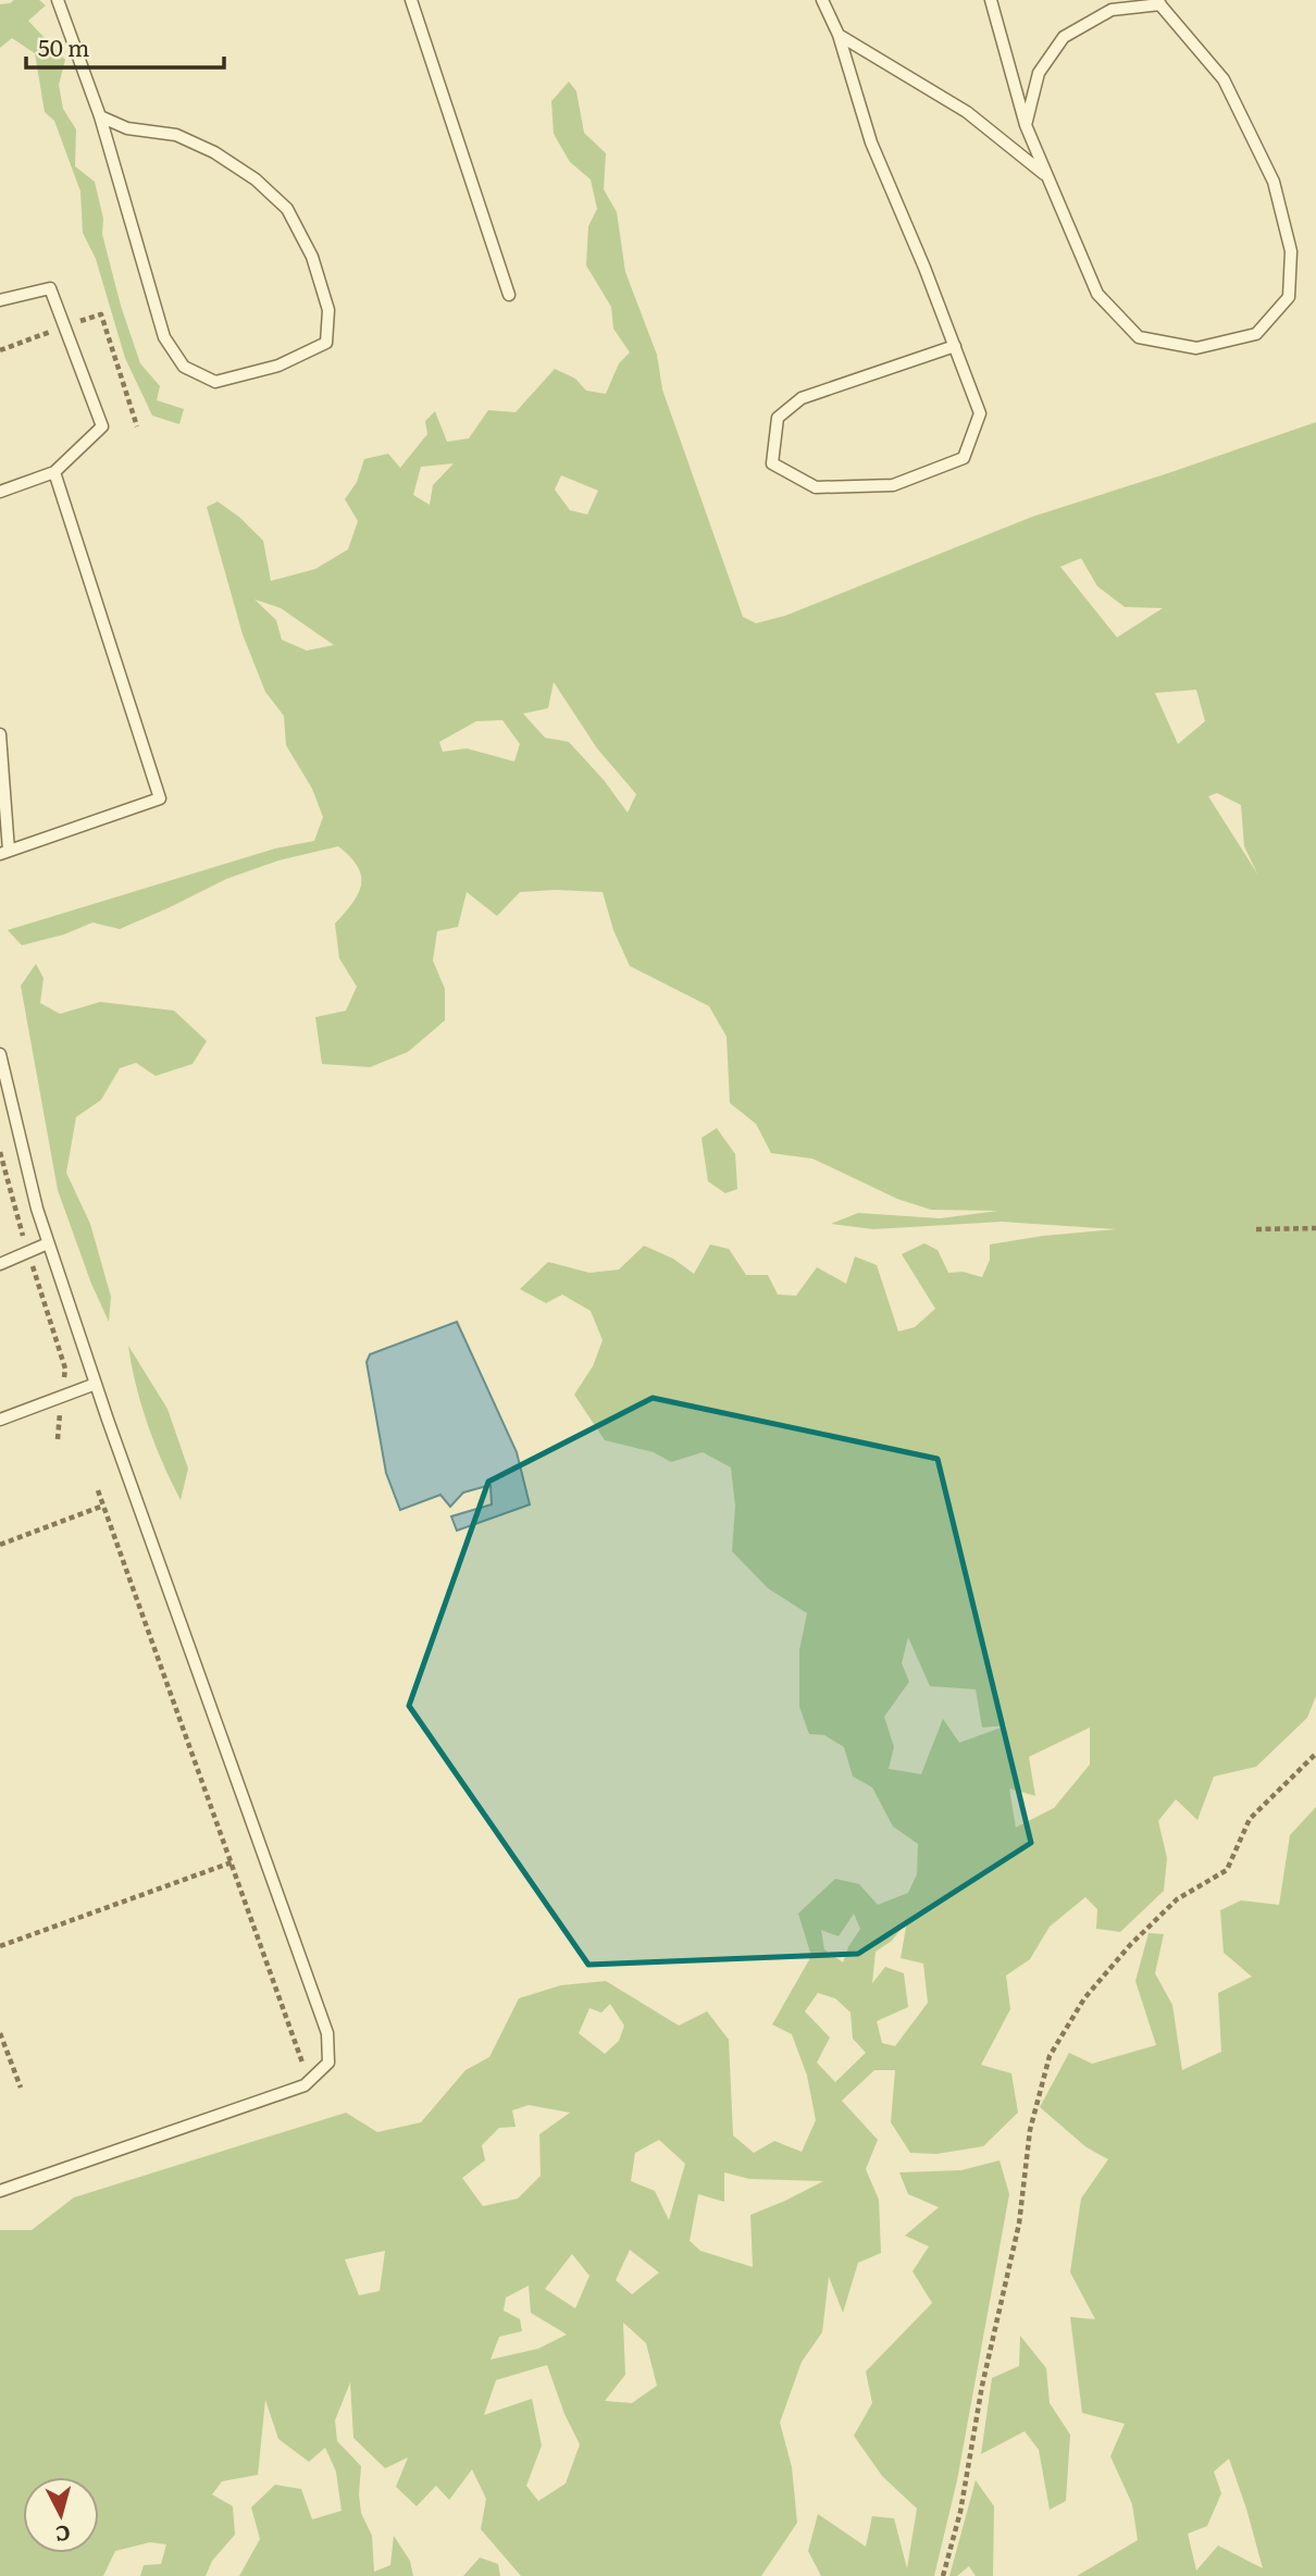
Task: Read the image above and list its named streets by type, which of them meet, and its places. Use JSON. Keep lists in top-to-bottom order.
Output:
{
  "scale_bar": "50 m",
  "north": "bottom"
}
